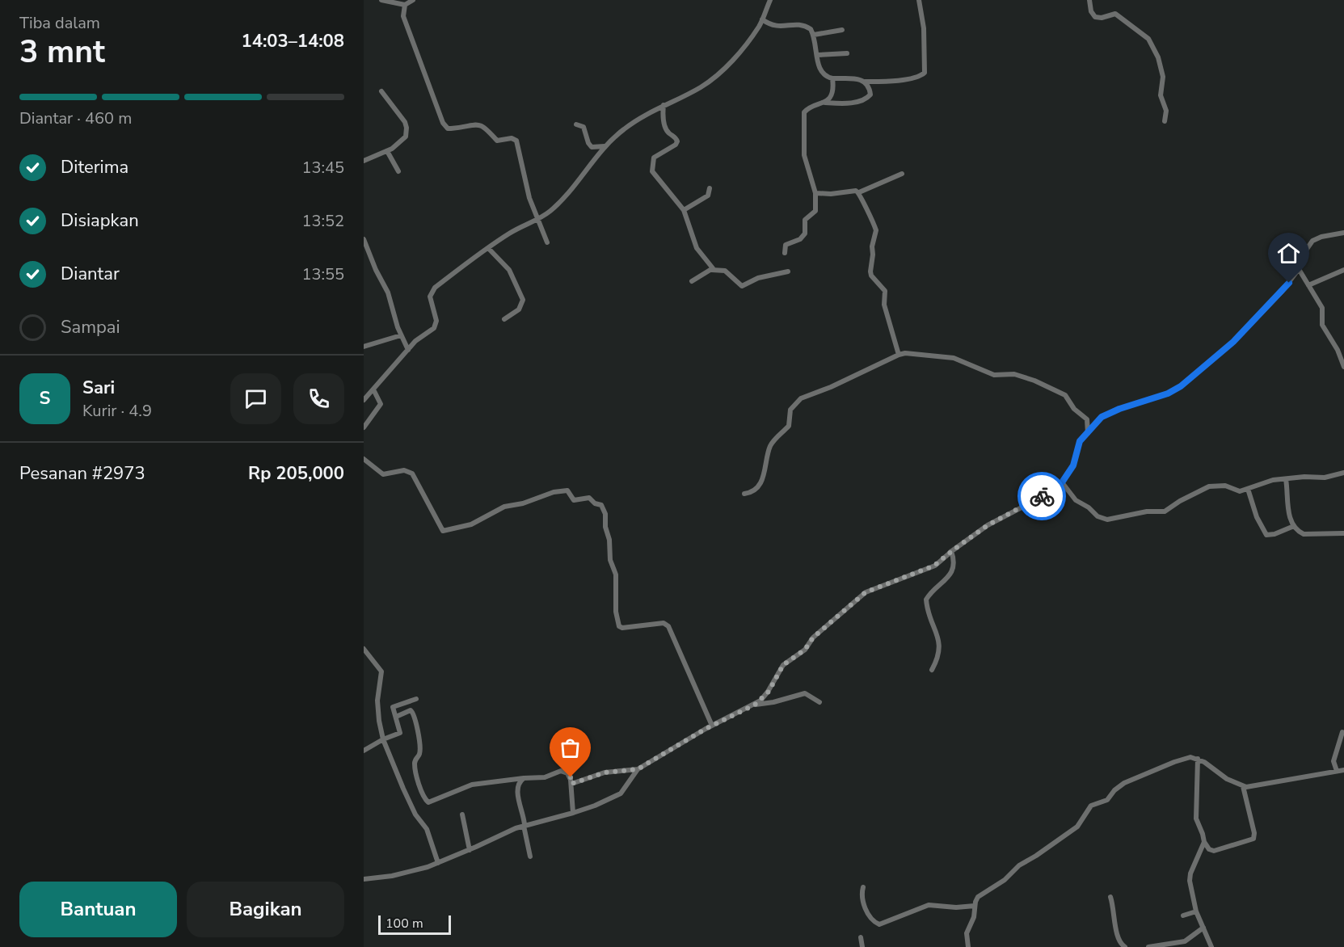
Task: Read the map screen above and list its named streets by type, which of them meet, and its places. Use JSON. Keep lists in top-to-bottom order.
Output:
{
  "scale_bar": "100 m",
  "page": {
    "heading": ["3 mnt", "Tiba dalam", "14:03–14:08"],
    "panel": [
      "Sari",
      "Kurir · 4.9",
      "Pesanan #2973",
      "Rp 205,000"
    ],
    "bar": "Diantar · 460 m",
    "list": [
      ["Diterima", "13:45"],
      ["Disiapkan", "13:52"],
      ["Diantar", "13:55"],
      "Sampai"
    ],
    "round": "S",
    "buttons": ["Bantuan", "Bagikan"],
    "scale": "100 m"
  }
}
